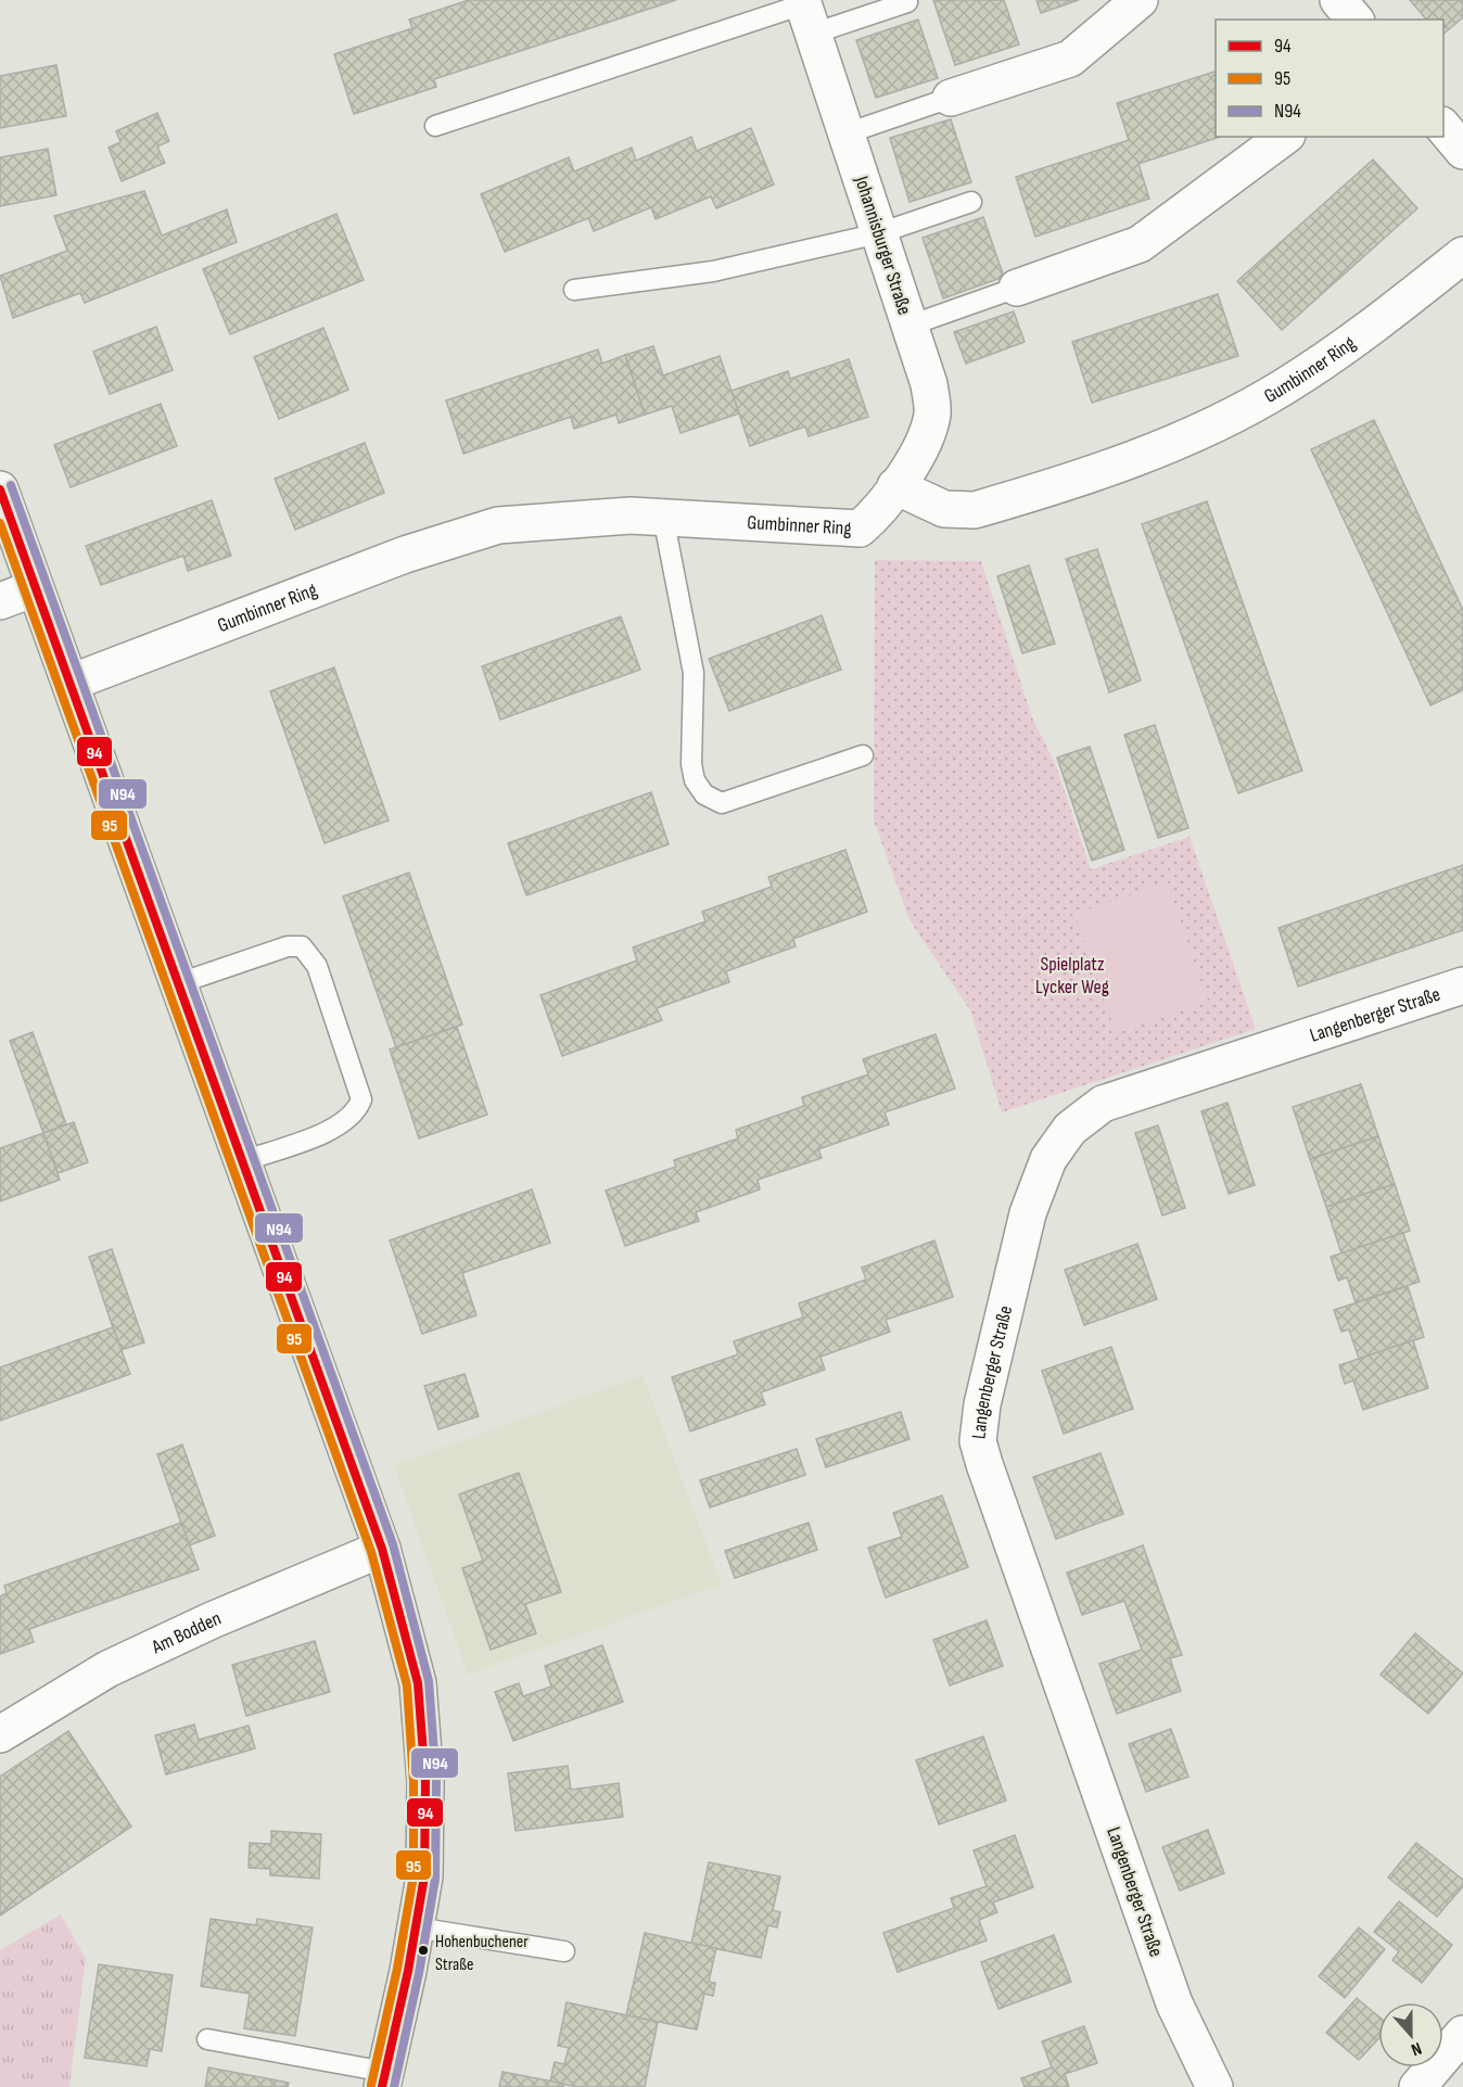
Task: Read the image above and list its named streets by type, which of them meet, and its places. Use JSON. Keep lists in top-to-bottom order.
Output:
{
  "streets": {
    "street": [
      "Johannisburger Straße",
      "Gumbinner Ring",
      "Langenberger Straße",
      "Am Bodden"
    ]
  },
  "crossings": [
    ["Johannisburger Straße", "Gumbinner Ring"]
  ],
  "parks": ["Spielplatz Lycker Weg"],
  "places": ["Hohenbuchener Straße"],
  "lines": ["transit line N94", "transit line 94", "transit line 95"],
  "legend": ["94", "95", "N94"],
  "north": "bottom"
}
